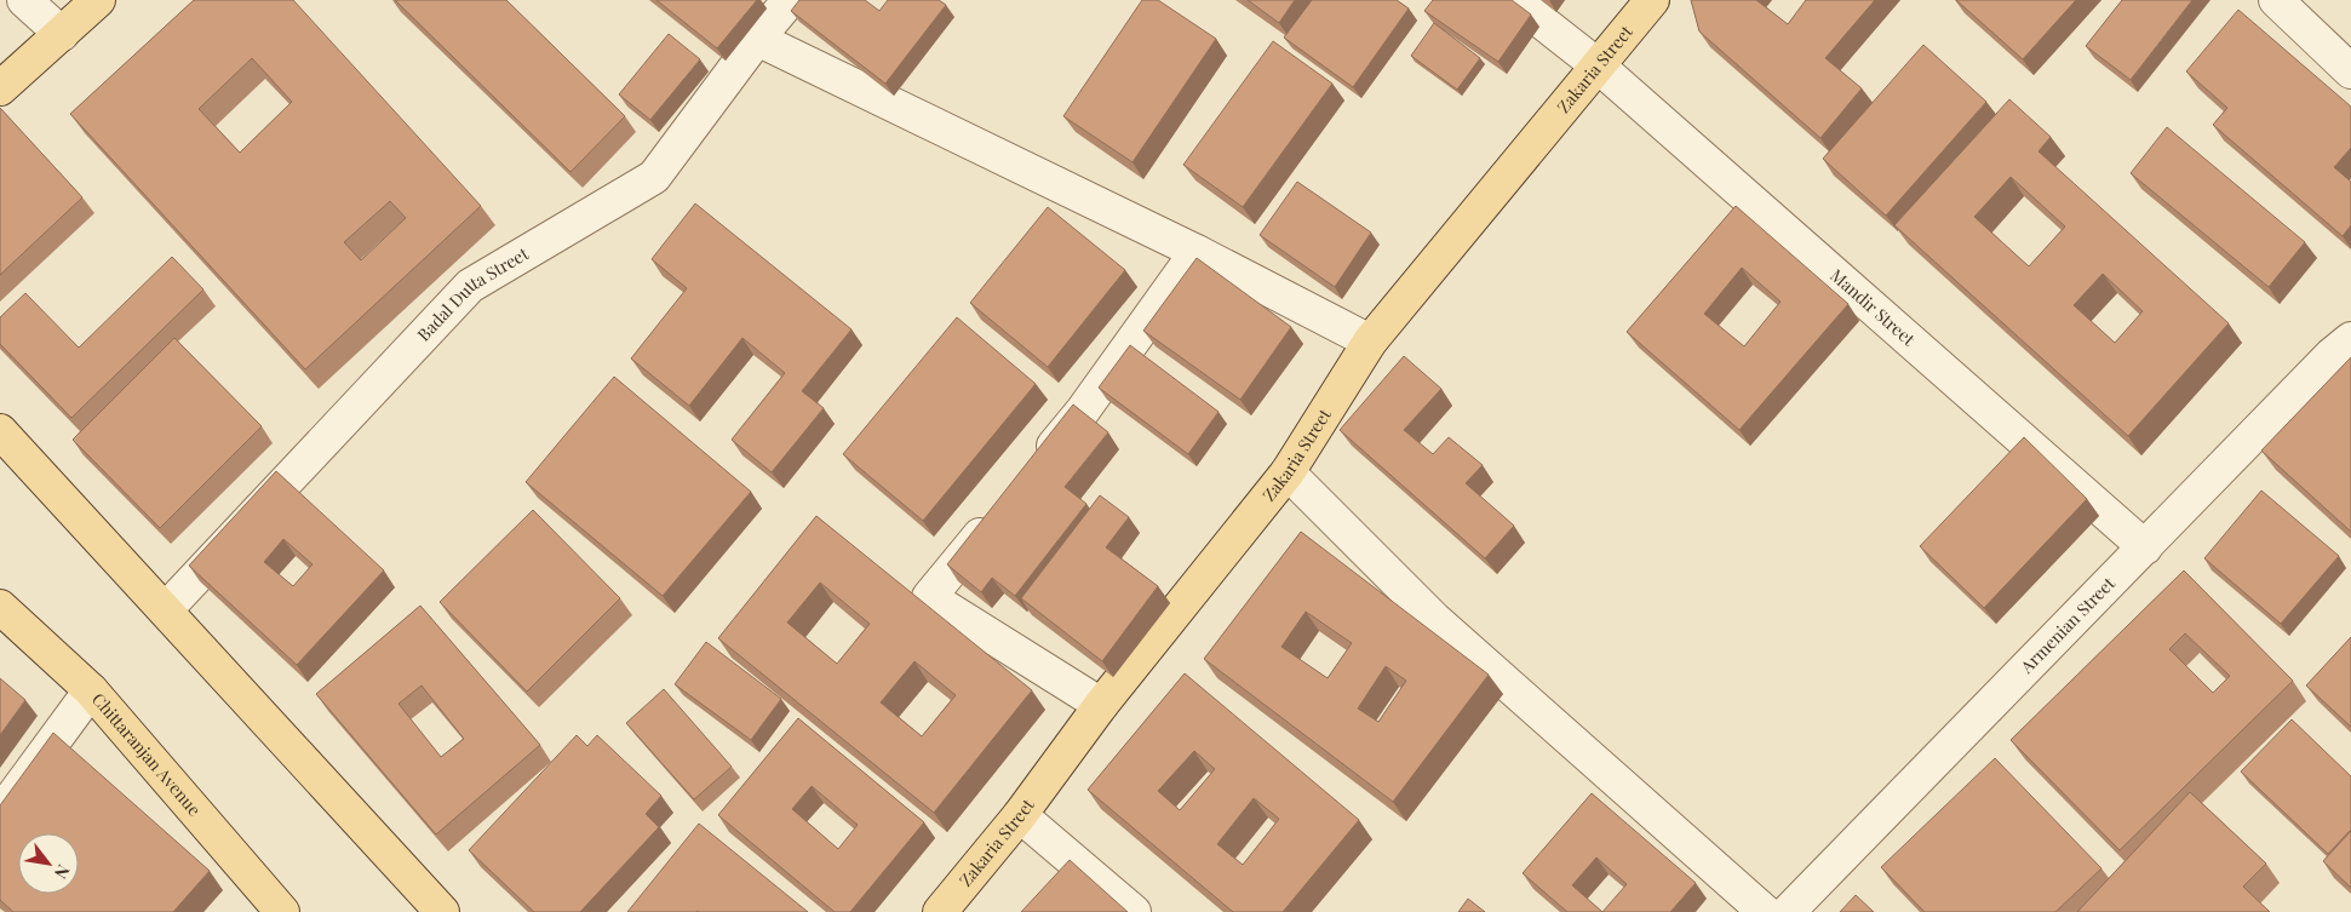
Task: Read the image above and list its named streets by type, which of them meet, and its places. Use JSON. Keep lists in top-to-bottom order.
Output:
{
  "streets": {
    "main road": ["Zakaria Street", "Chittaranjan Avenue"],
    "street": ["Badal Dutta Street", "Mandir Street", "Armenian Street"]
  },
  "crossings": [
    ["Zakaria Street", "Mandir Street"],
    ["Mandir Street", "Armenian Street"]
  ],
  "north": "bottom right"
}
